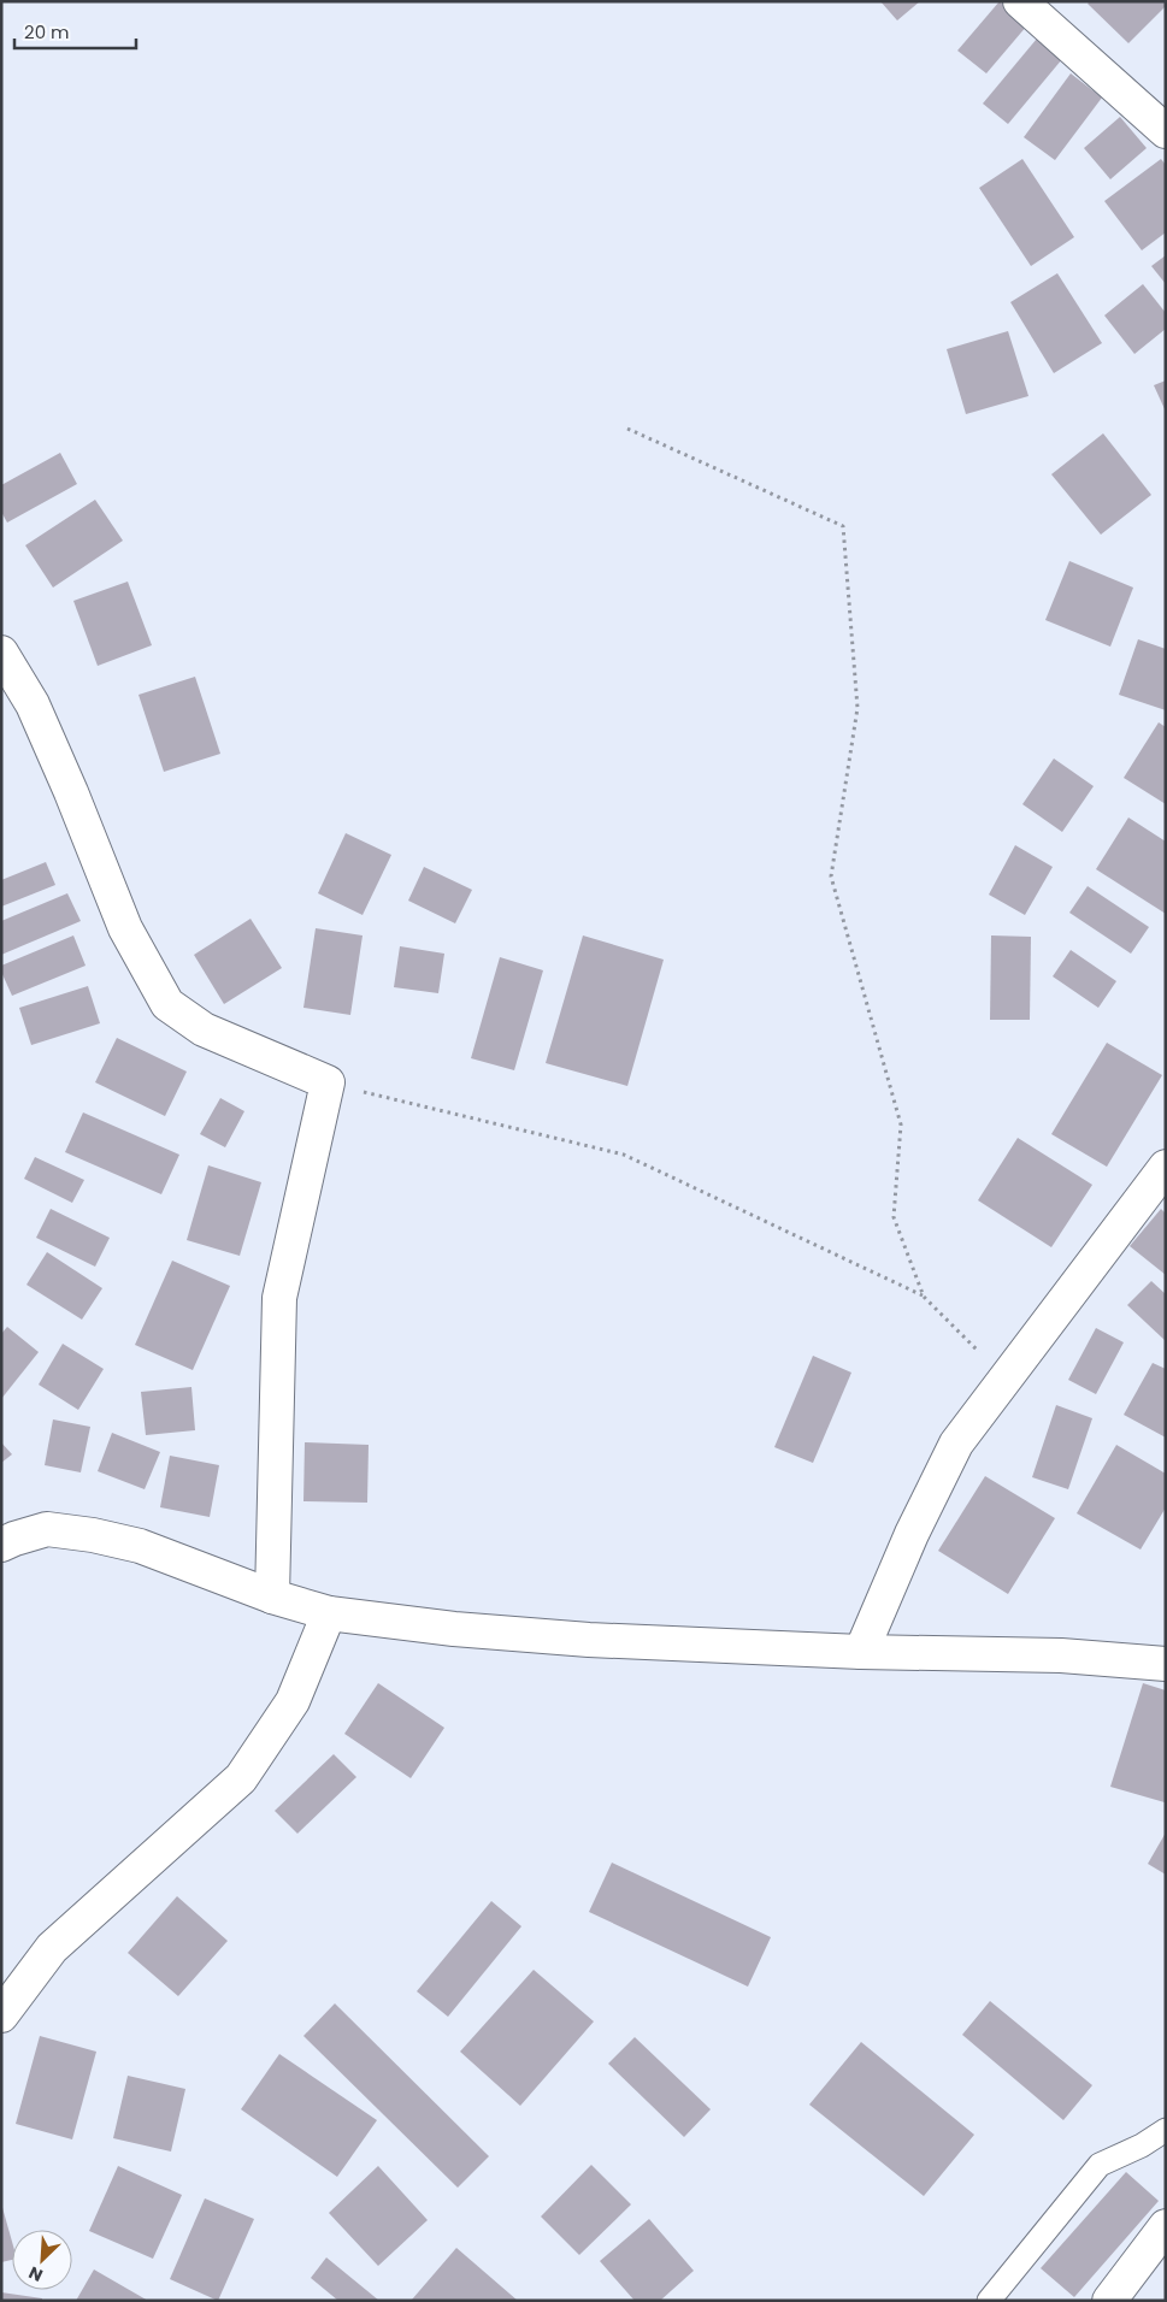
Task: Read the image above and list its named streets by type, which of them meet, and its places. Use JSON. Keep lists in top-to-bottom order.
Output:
{
  "scale_bar": "20 m",
  "north": "bottom left"
}
